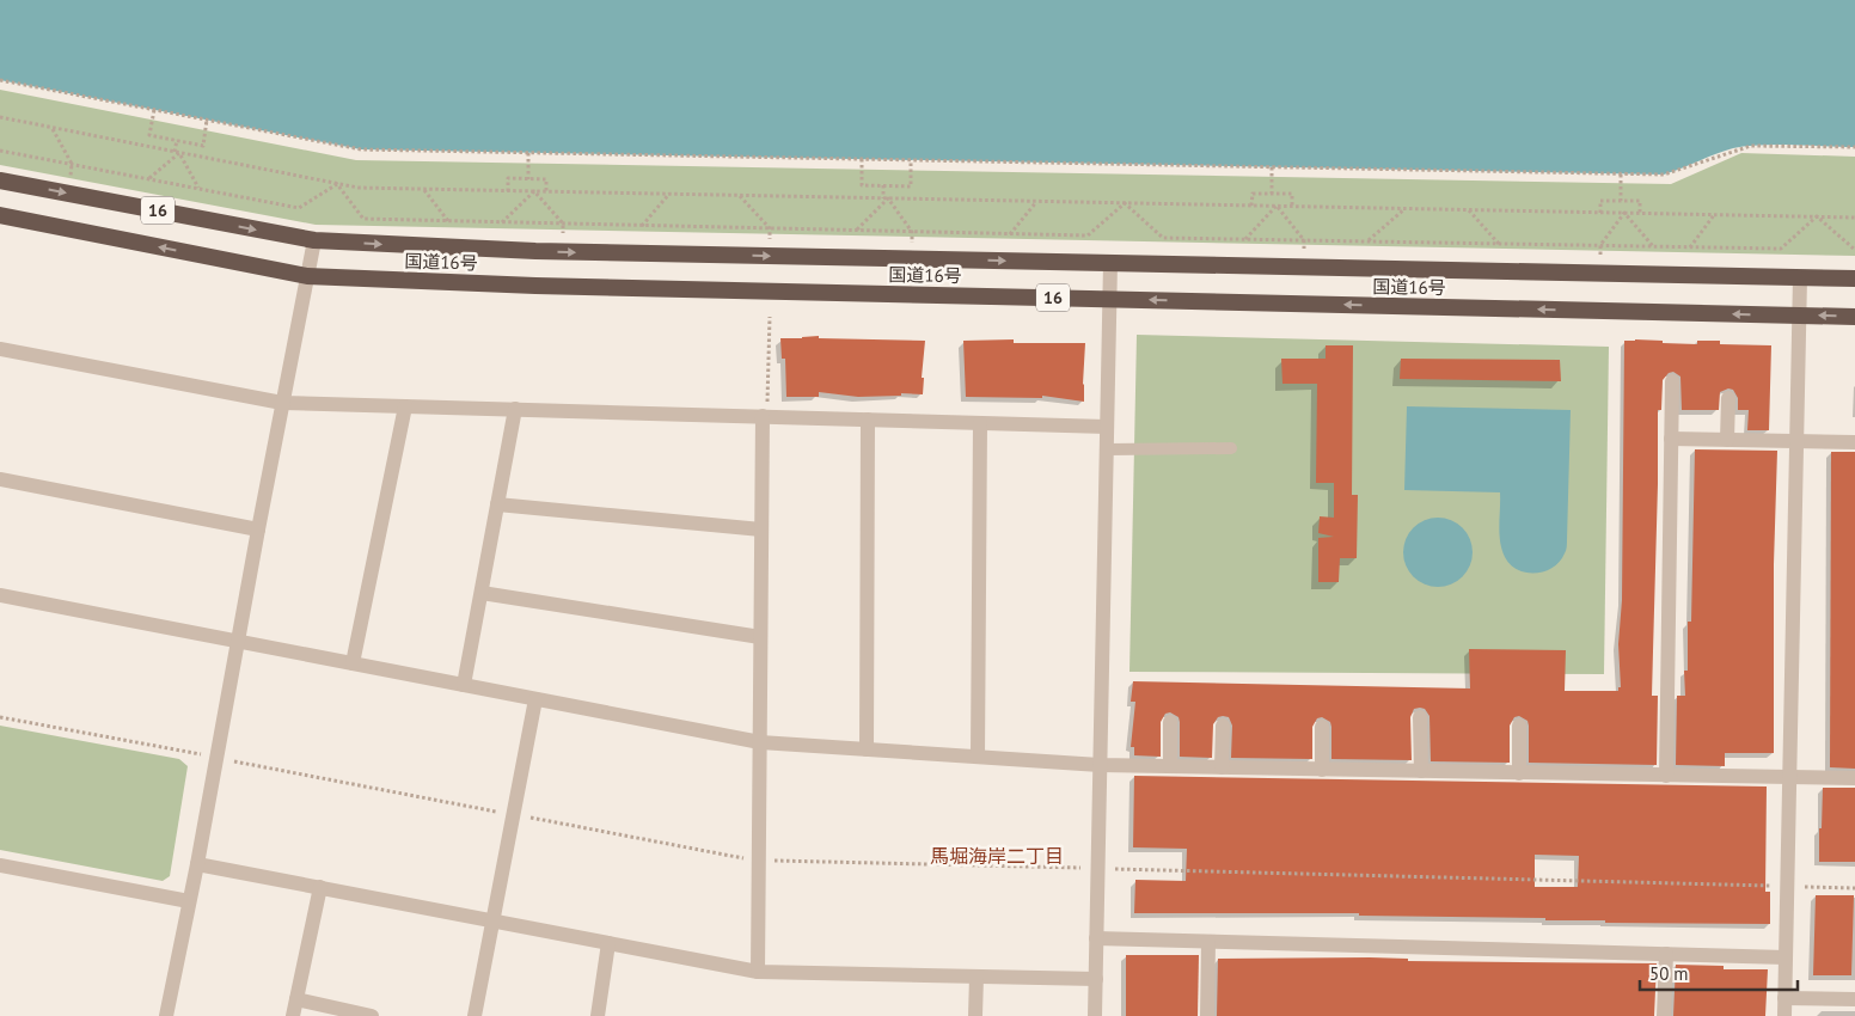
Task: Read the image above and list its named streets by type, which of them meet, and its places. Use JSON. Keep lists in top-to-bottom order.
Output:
{
  "streets": {
    "highway": ["16", "国道16号"]
  },
  "districts": ["馬堀海岸二丁目"],
  "scale_bar": "50 m"
}
